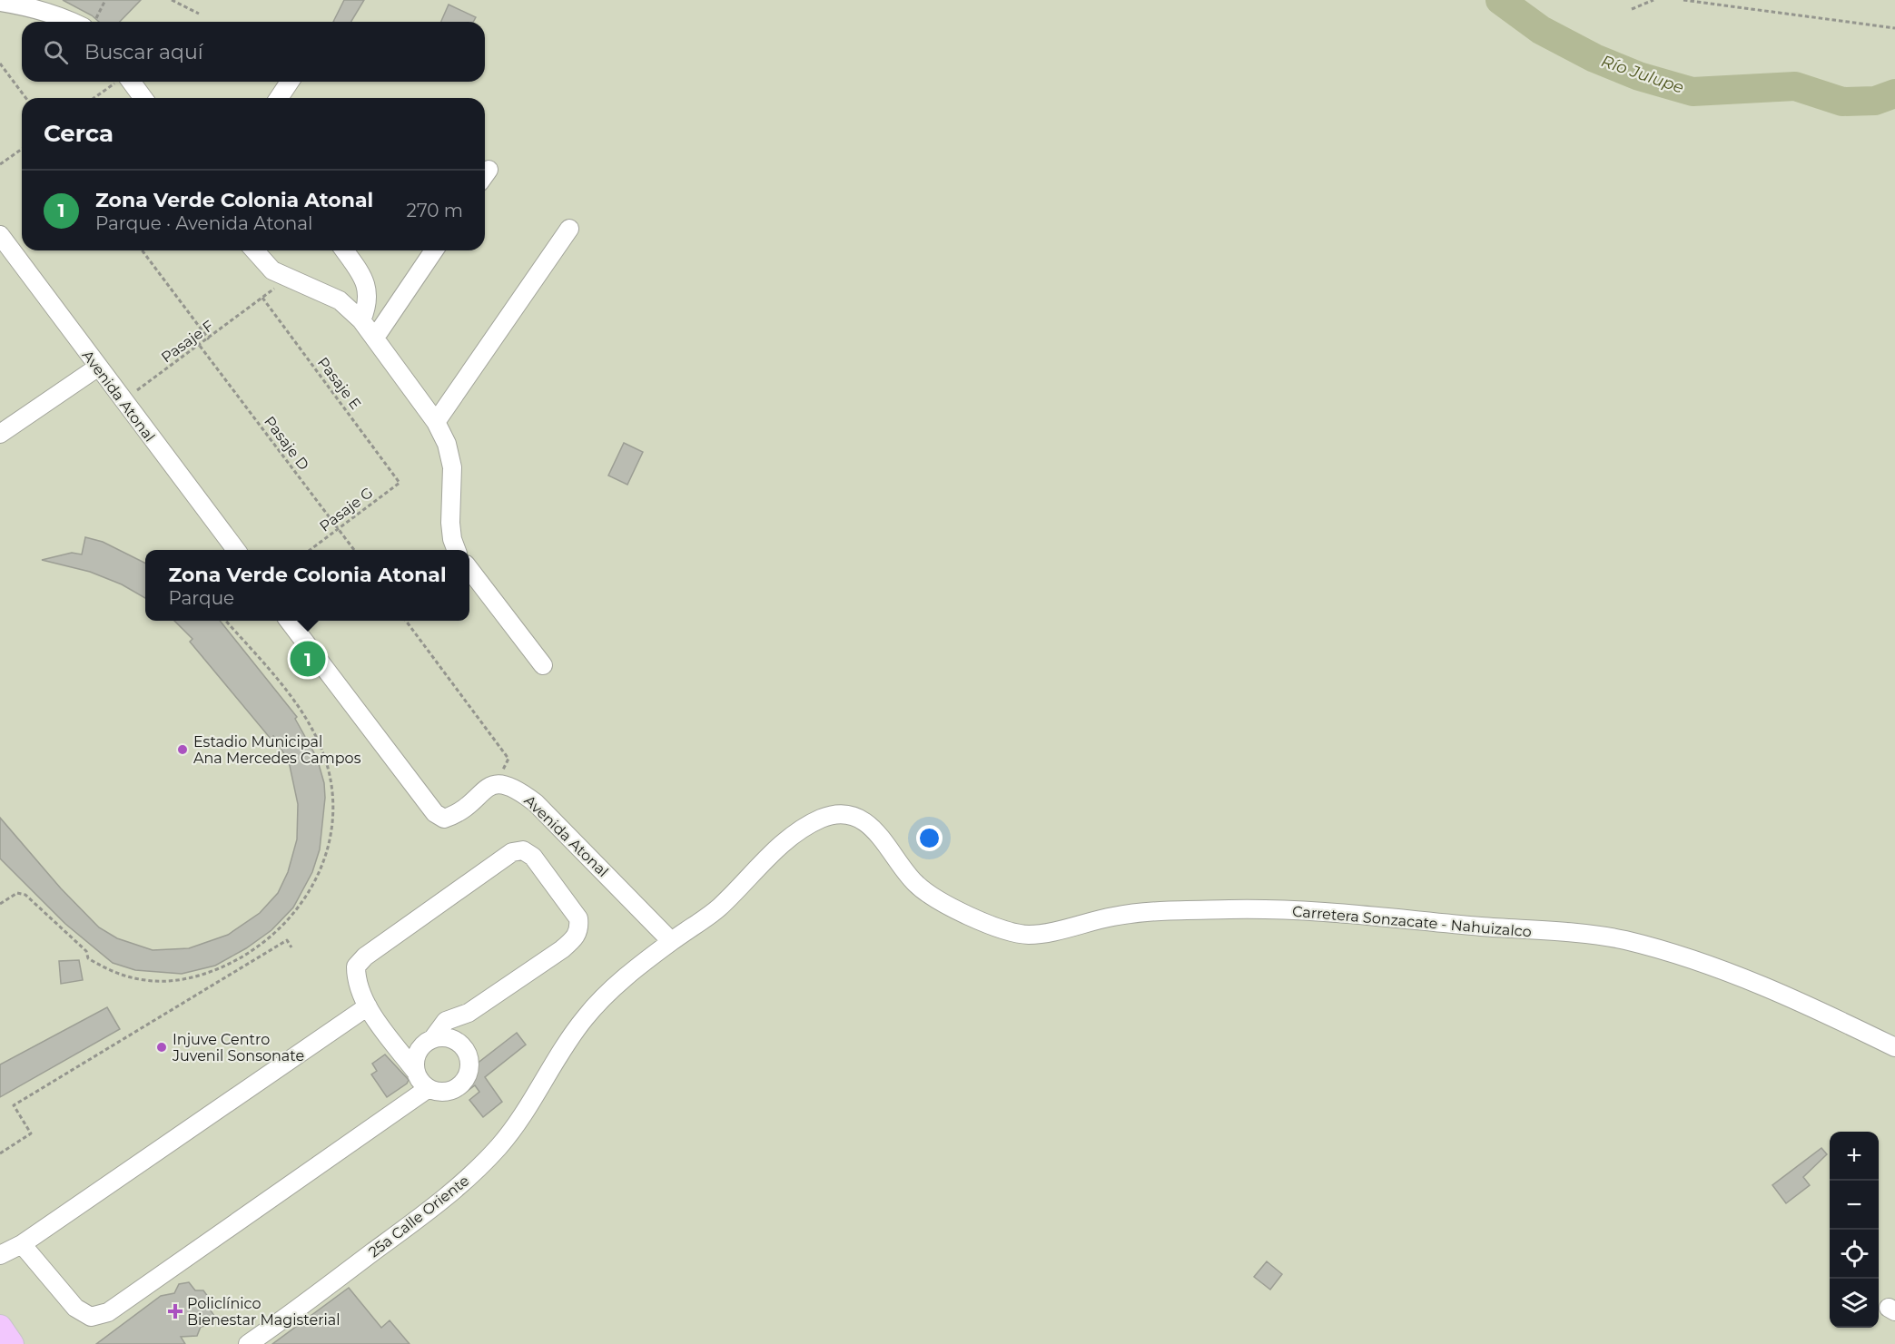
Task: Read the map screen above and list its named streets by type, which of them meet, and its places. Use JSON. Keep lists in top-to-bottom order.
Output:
{
  "streets": {
    "street": ["Avenida Atonal", "Carretera Sonzacate - Nahuizalco", "25a Calle Oriente"],
    "path": [
      "Pasaje F",
      "Pasaje E",
      "Pasaje D",
      "Pasaje G"
    ]
  },
  "crossings": [
    ["Pasaje F", "Pasaje E"],
    ["Pasaje F", "Avenida Atonal"],
    ["Pasaje F", "Pasaje D"],
    ["Pasaje E", "Pasaje G"],
    ["Avenida Atonal", "Carretera Sonzacate - Nahuizalco"],
    ["Avenida Atonal", "25a Calle Oriente"],
    ["Pasaje D", "Pasaje G"],
    ["Carretera Sonzacate - Nahuizalco", "25a Calle Oriente"]
  ],
  "water": ["Río Julupe"],
  "places": {
    "other": ["Estadio Municipal Ana Mercedes Campos", "Injuve Centro Juvenil Sonsonate"],
    "health": ["Policlínico Bienestar Magisterial"]
  },
  "page": {
    "search": "Buscar aquí",
    "heading": "Cerca",
    "list": [
      {
        "mark": "1",
        "name": "Zona Verde Colonia Atonal",
        "note": "Parque · Avenida Atonal",
        "value": "270 m"
      }
    ],
    "popup": ["Zona Verde Colonia Atonal", "Parque"],
    "pins": "1",
    "map_buttons": ["+", "−"]
  }
}
